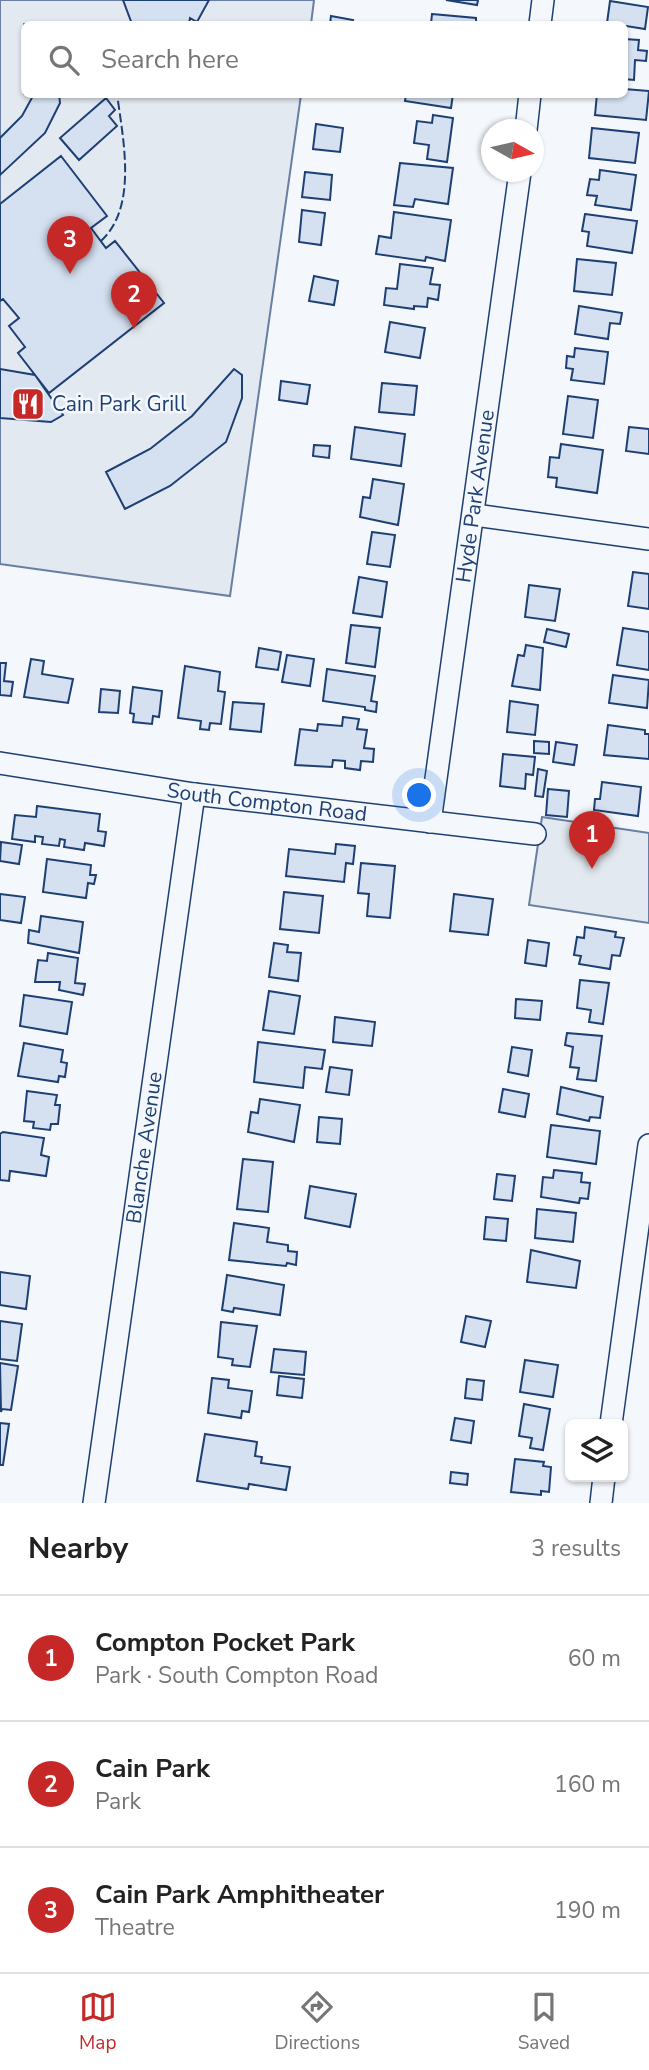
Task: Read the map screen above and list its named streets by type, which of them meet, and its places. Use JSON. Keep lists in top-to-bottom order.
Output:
{
  "streets": {
    "street": ["Hyde Park Avenue", "South Compton Road", "Blanche Avenue"]
  },
  "crossings": [
    ["Hyde Park Avenue", "South Compton Road"],
    ["South Compton Road", "Blanche Avenue"]
  ],
  "places": {
    "restaurant": ["Cain Park Grill"]
  },
  "north": "right",
  "page": {
    "search": "Search here",
    "pins": ["3", "2", "1"],
    "heading": ["Nearby", "3 results"],
    "list": [
      {
        "mark": "1",
        "name": "Compton Pocket Park",
        "note": "Park · South Compton Road",
        "value": "60 m"
      },
      {
        "mark": "2",
        "name": "Cain Park",
        "note": "Park",
        "value": "160 m"
      },
      {
        "mark": "3",
        "name": "Cain Park Amphitheater",
        "note": "Theatre",
        "value": "190 m"
      }
    ],
    "nav": ["Map", "Directions", "Saved"]
  }
}
